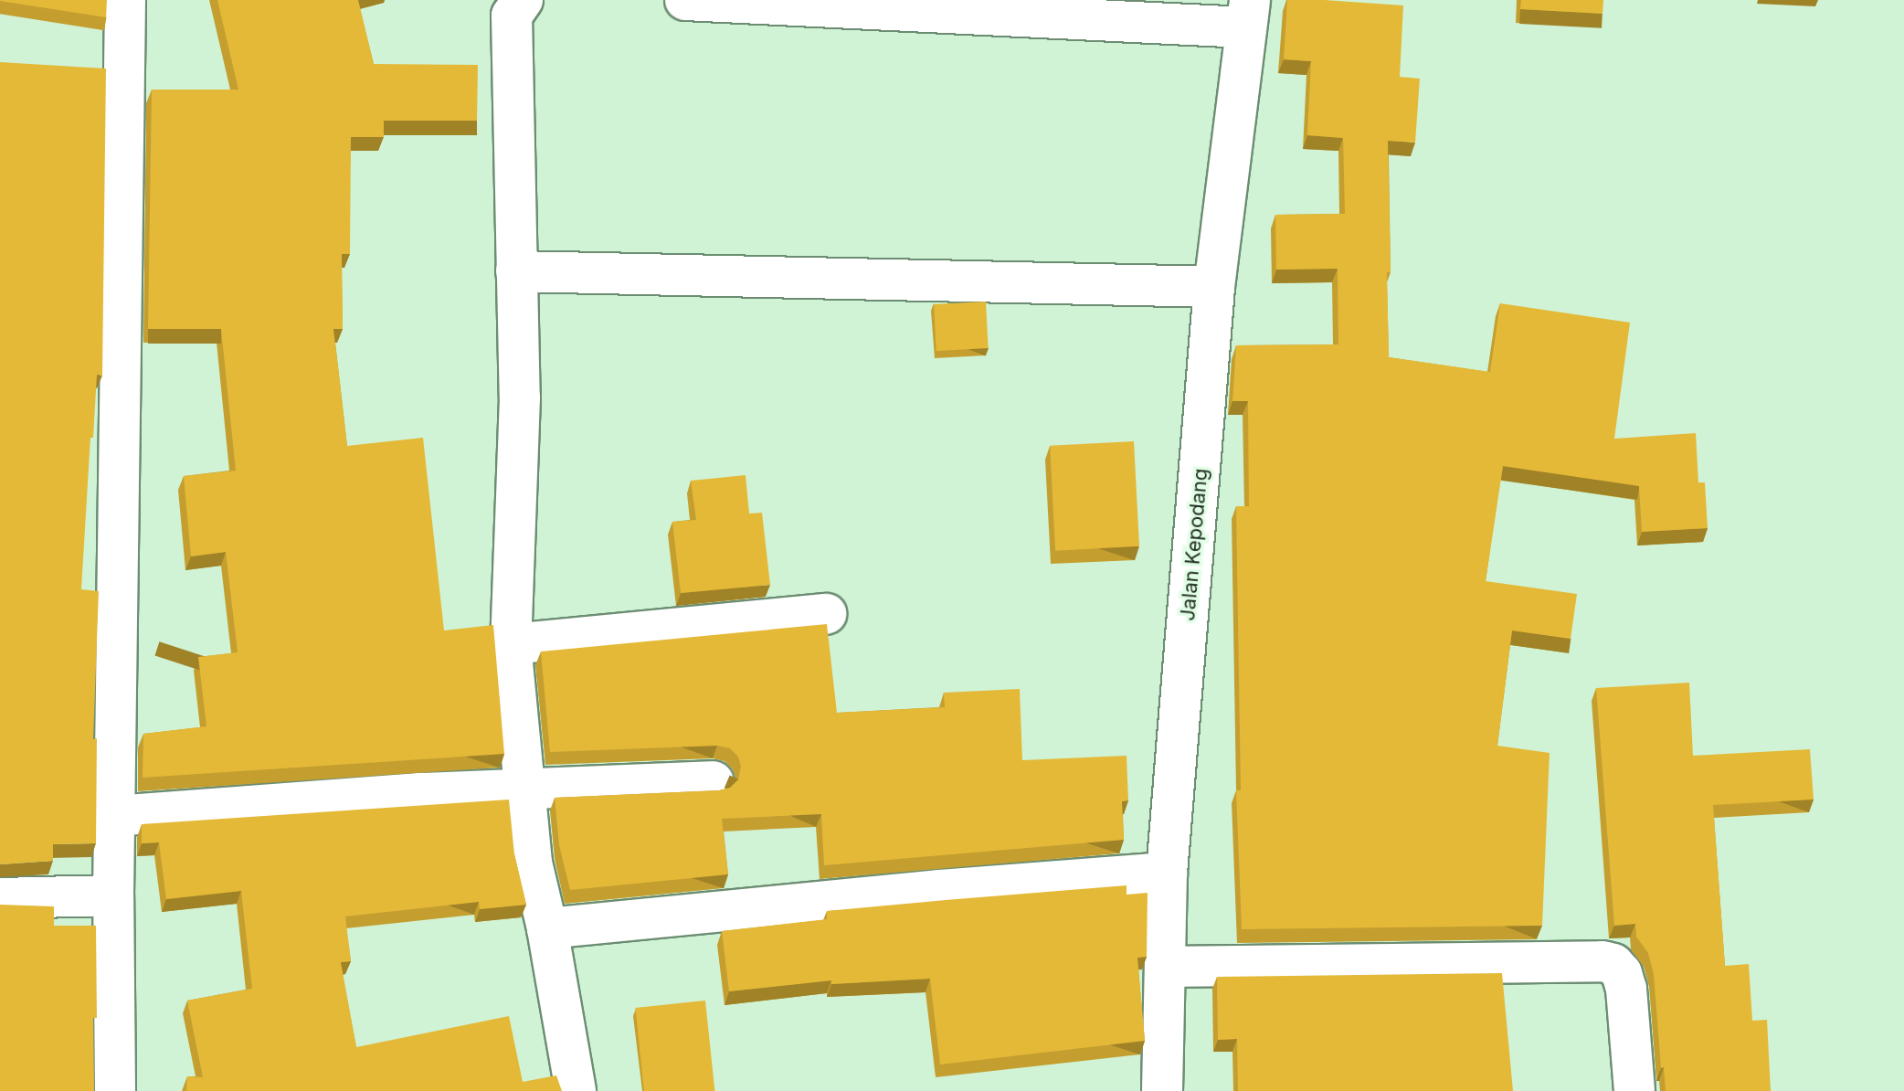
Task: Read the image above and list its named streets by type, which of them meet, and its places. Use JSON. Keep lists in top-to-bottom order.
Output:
{
  "streets": {
    "street": ["Jalan Kepodang"]
  }
}
